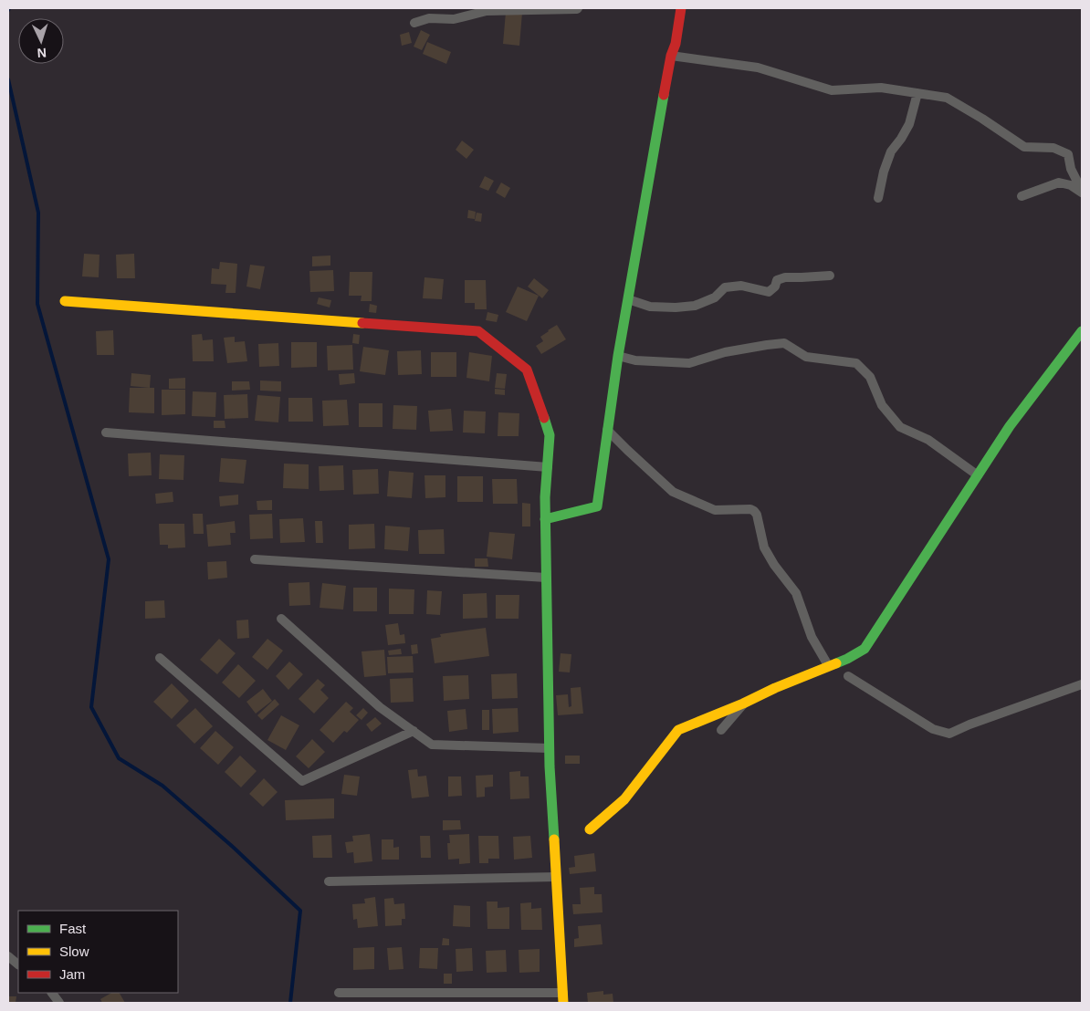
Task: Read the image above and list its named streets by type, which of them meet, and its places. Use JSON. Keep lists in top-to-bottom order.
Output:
{
  "legend": ["Fast", "Slow", "Jam"],
  "north": "bottom"
}
